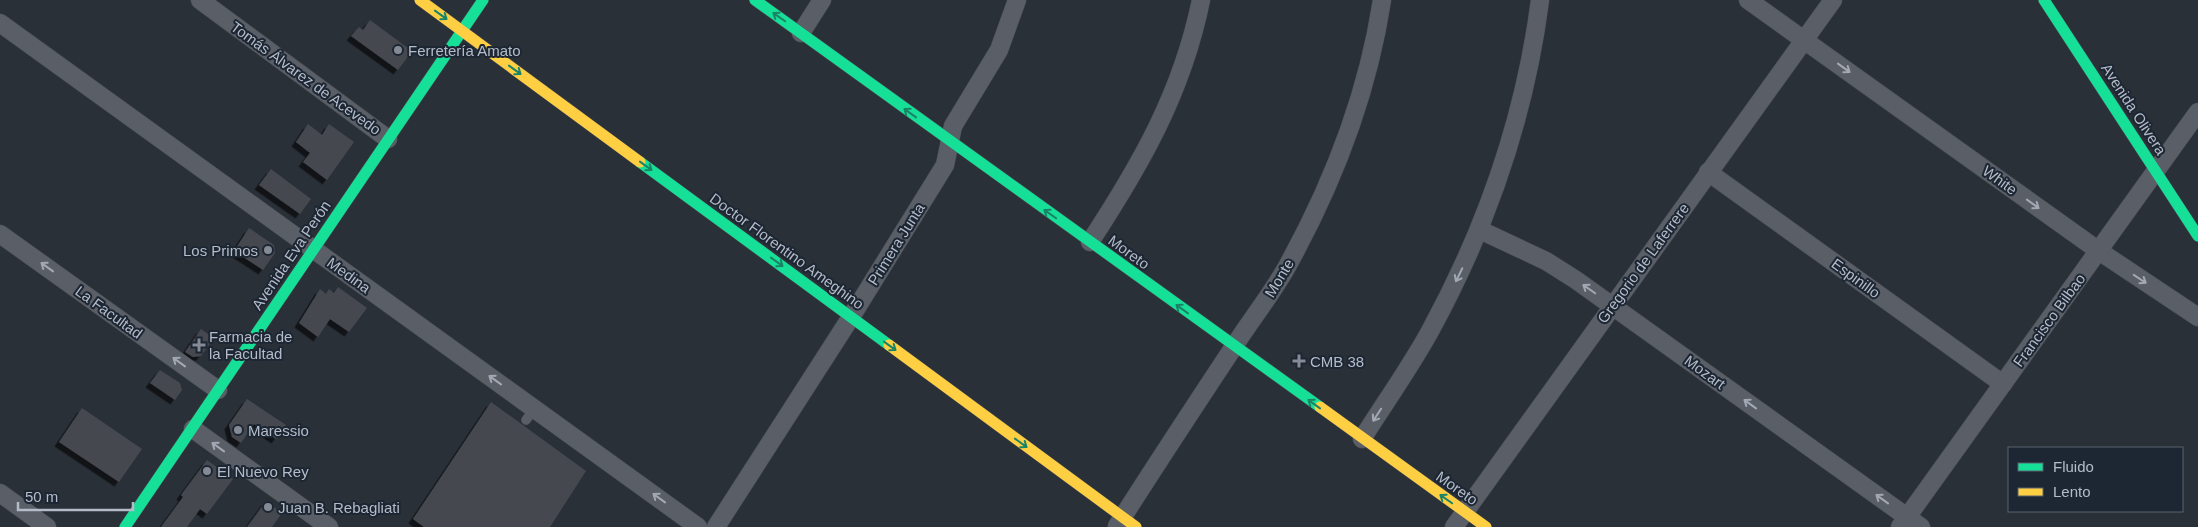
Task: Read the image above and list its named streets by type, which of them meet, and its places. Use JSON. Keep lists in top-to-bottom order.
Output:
{
  "streets": {
    "street": [
      "Tomás Álvarez de Acevedo",
      "Avenida Olivera",
      "White",
      "Primera Junta",
      "Doctor Florentino Ameghino",
      "Moreto",
      "Avenida Eva Perón",
      "Gregorio de Laferrere",
      "Medina",
      "Monte",
      "Espinillo",
      "La Facultad",
      "Francisco Bilbao",
      "Mozart"
    ]
  },
  "crossings": [
    ["Tomás Álvarez de Acevedo", "Avenida Eva Perón"],
    ["Avenida Olivera", "Francisco Bilbao"],
    ["White", "Gregorio de Laferrere"],
    ["White", "Francisco Bilbao"],
    ["Primera Junta", "Doctor Florentino Ameghino"],
    ["Primera Junta", "Moreto"],
    ["Doctor Florentino Ameghino", "Avenida Eva Perón"],
    ["Doctor Florentino Ameghino", "Monte"],
    ["Moreto", "Gregorio de Laferrere"],
    ["Moreto", "Monte"],
    ["Avenida Eva Perón", "Medina"],
    ["Avenida Eva Perón", "La Facultad"],
    ["Gregorio de Laferrere", "Espinillo"],
    ["Gregorio de Laferrere", "Mozart"],
    ["Espinillo", "Francisco Bilbao"],
    ["Francisco Bilbao", "Mozart"]
  ],
  "one_way": [
    "White",
    "Doctor Florentino Ameghino",
    "Moreto",
    "Medina",
    "La Facultad",
    "Mozart"
  ],
  "places": {
    "other": [
      "Ferretería Amato",
      "Los Primos",
      "Maressio",
      "El Nuevo Rey",
      "Juan B. Rebagliati"
    ],
    "health": ["Farmacia de la Facultad", "CMB 38"]
  },
  "legend": ["Fluido", "Lento"],
  "scale_bar": "50 m"
}
